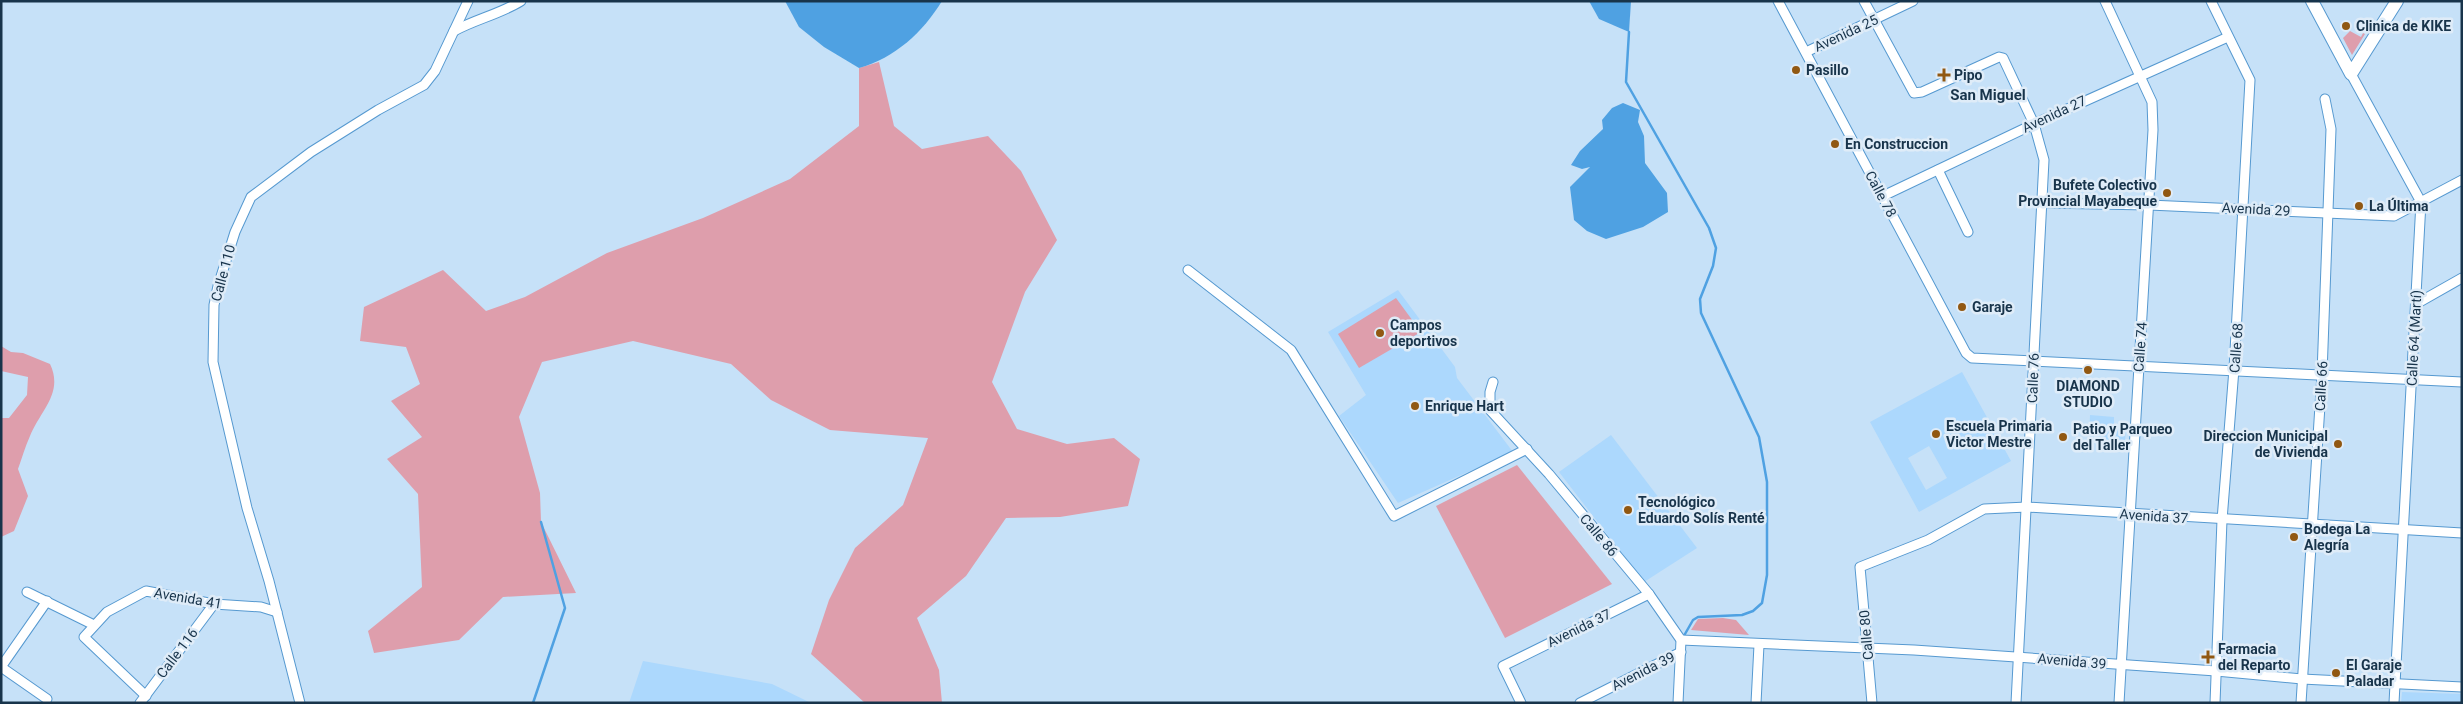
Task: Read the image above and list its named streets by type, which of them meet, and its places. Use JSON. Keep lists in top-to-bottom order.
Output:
{
  "streets": {
    "street": [
      "Avenida 25",
      "Avenida 27",
      "Calle 78",
      "Avenida 29",
      "Calle 110",
      "Calle 64 (Martí)",
      "Calle 74",
      "Calle 68",
      "Calle 76",
      "Calle 66",
      "Avenida 37",
      "Calle 86",
      "Avenida 41",
      "Calle 80",
      "Calle 116",
      "Avenida 39"
    ]
  },
  "crossings": [
    ["Avenida 25", "Calle 78"],
    ["Avenida 25", "Calle 76"],
    ["Avenida 27", "Calle 78"],
    ["Avenida 27", "Calle 74"],
    ["Avenida 27", "Calle 68"],
    ["Avenida 27", "Calle 76"],
    ["Calle 78", "Calle 76"],
    ["Avenida 29", "Calle 64 (Martí)"],
    ["Avenida 29", "Calle 74"],
    ["Avenida 29", "Calle 68"],
    ["Avenida 29", "Calle 76"],
    ["Avenida 29", "Calle 66"],
    ["Calle 110", "Avenida 41"],
    ["Calle 64 (Martí)", "Avenida 37"],
    ["Calle 64 (Martí)", "Avenida 39"],
    ["Calle 74", "Avenida 37"],
    ["Calle 74", "Avenida 39"],
    ["Calle 68", "Avenida 37"],
    ["Calle 68", "Avenida 39"],
    ["Calle 76", "Avenida 37"],
    ["Calle 76", "Avenida 39"],
    ["Calle 66", "Avenida 37"],
    ["Calle 66", "Avenida 39"],
    ["Avenida 37", "Calle 86"],
    ["Avenida 37", "Calle 80"],
    ["Calle 86", "Avenida 39"],
    ["Avenida 41", "Calle 116"],
    ["Calle 80", "Avenida 39"]
  ],
  "districts": ["San Miguel"],
  "places": {
    "other": [
      "Clinica de KIKE",
      "Pasillo",
      "En Construccion",
      "Bufete Colectivo Provincial Mayabeque",
      "La Última",
      "Garaje",
      "Campos deportivos",
      "DIAMOND STUDIO",
      "Enrique Hart",
      "Escuela Primaria Victor Mestre",
      "Patio y Parqueo del Taller",
      "Direccion Municipal de Vivienda",
      "Tecnológico Eduardo Solís Renté",
      "Bodega La Alegría",
      "El Garaje Paladar"
    ],
    "health": ["Pipo", "Farmacia del Reparto"]
  }
}
